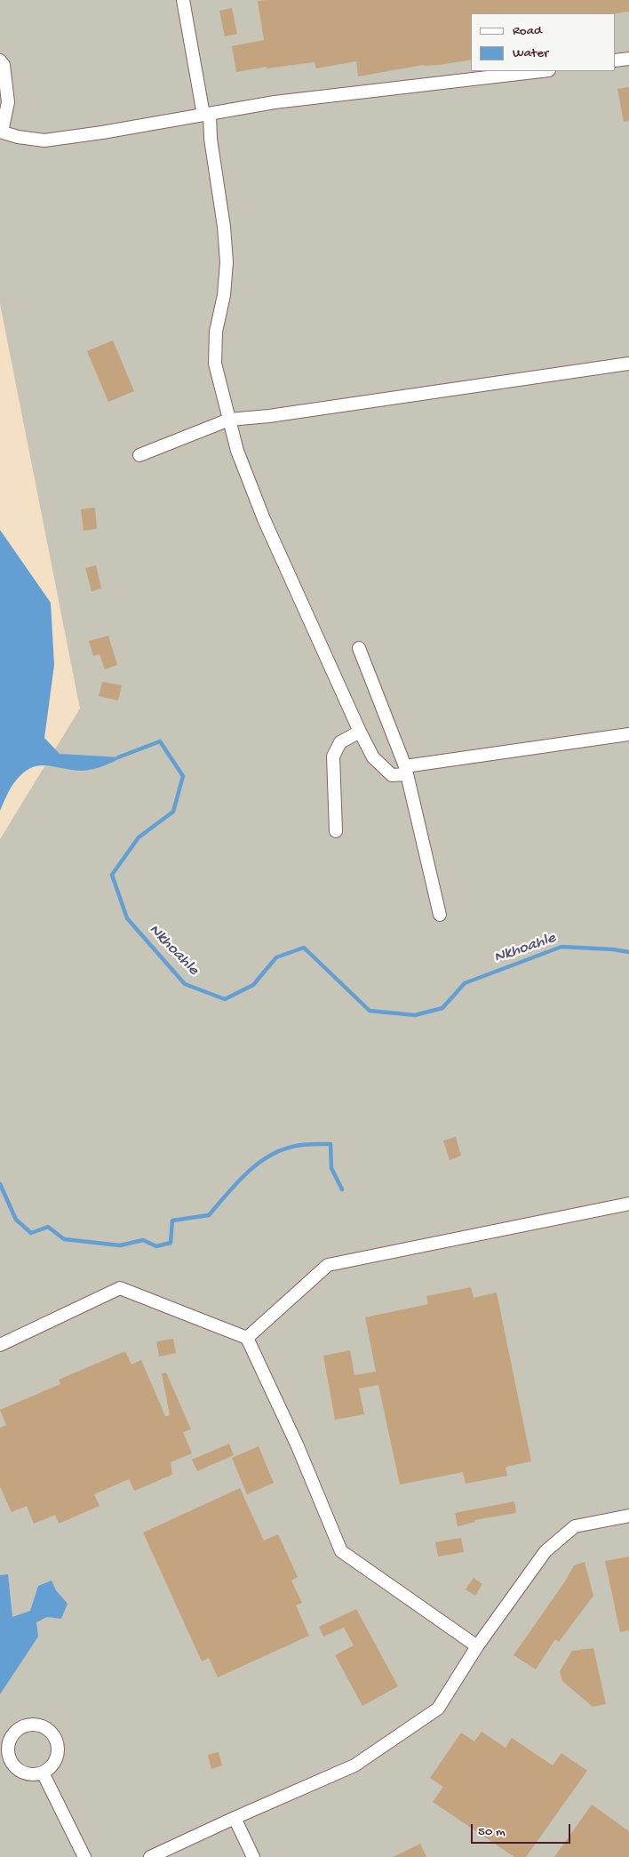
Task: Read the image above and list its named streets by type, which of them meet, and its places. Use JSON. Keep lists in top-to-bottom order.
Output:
{
  "water": ["Nkhoahle"],
  "legend": ["Road", "Water"],
  "scale_bar": "50 m"
}
